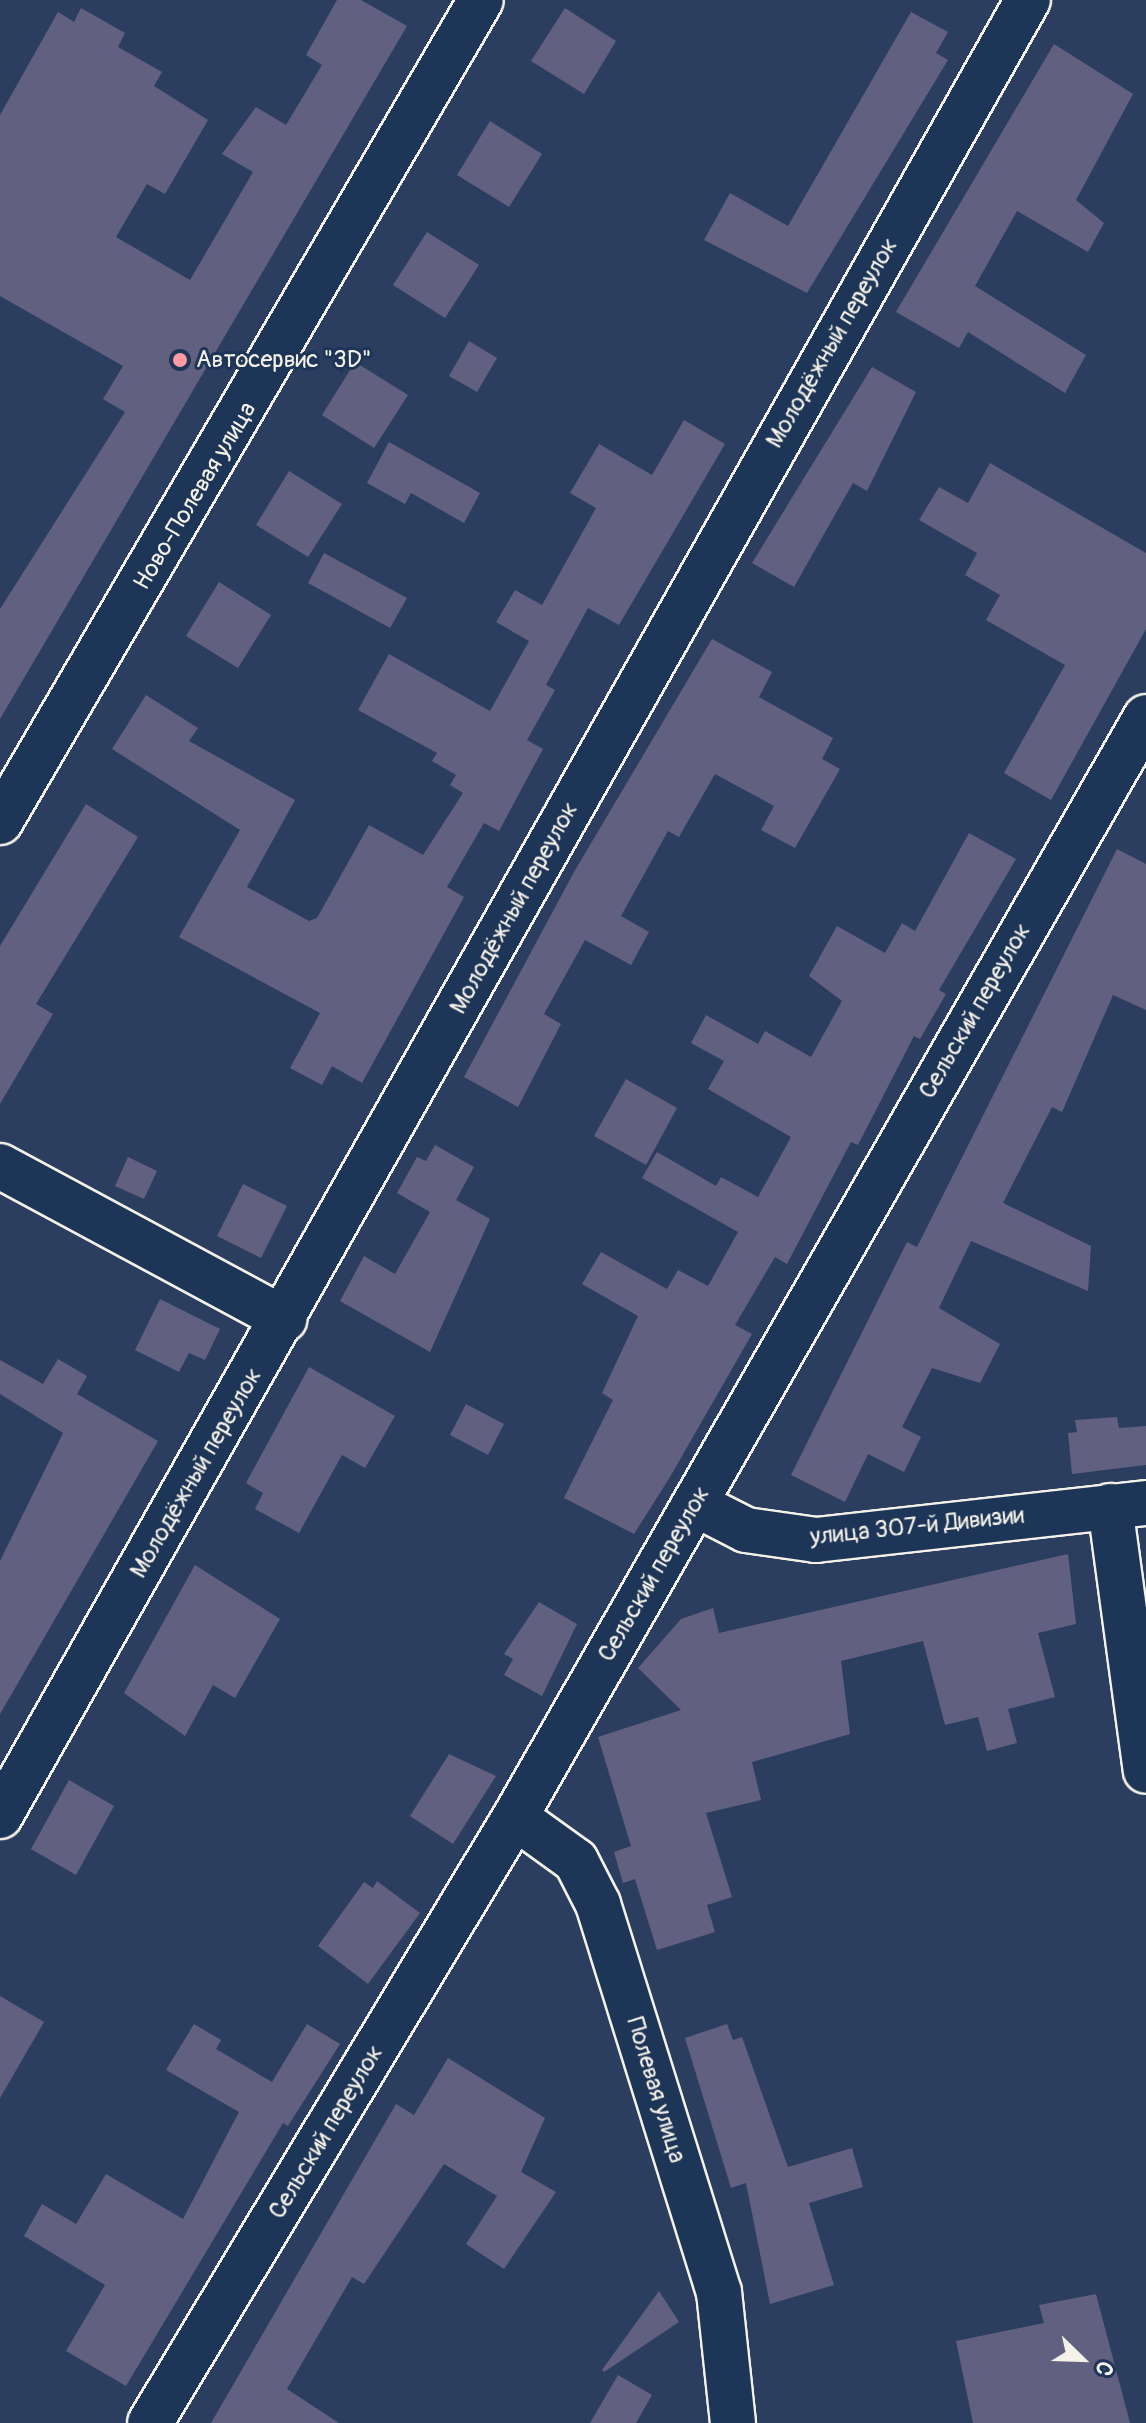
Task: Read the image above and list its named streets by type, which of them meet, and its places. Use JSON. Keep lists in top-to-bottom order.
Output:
{
  "streets": {
    "street": [
      "Молодёжный переулок",
      "Ново-Полевая улица",
      "Сельский переулок",
      "улица 307-й Дивизии",
      "Полевая улица"
    ]
  },
  "crossings": [
    ["Сельский переулок", "улица 307-й Дивизии"],
    ["Сельский переулок", "Полевая улица"]
  ],
  "places": ["Автосервис \"3D\""],
  "north": "bottom right"
}
